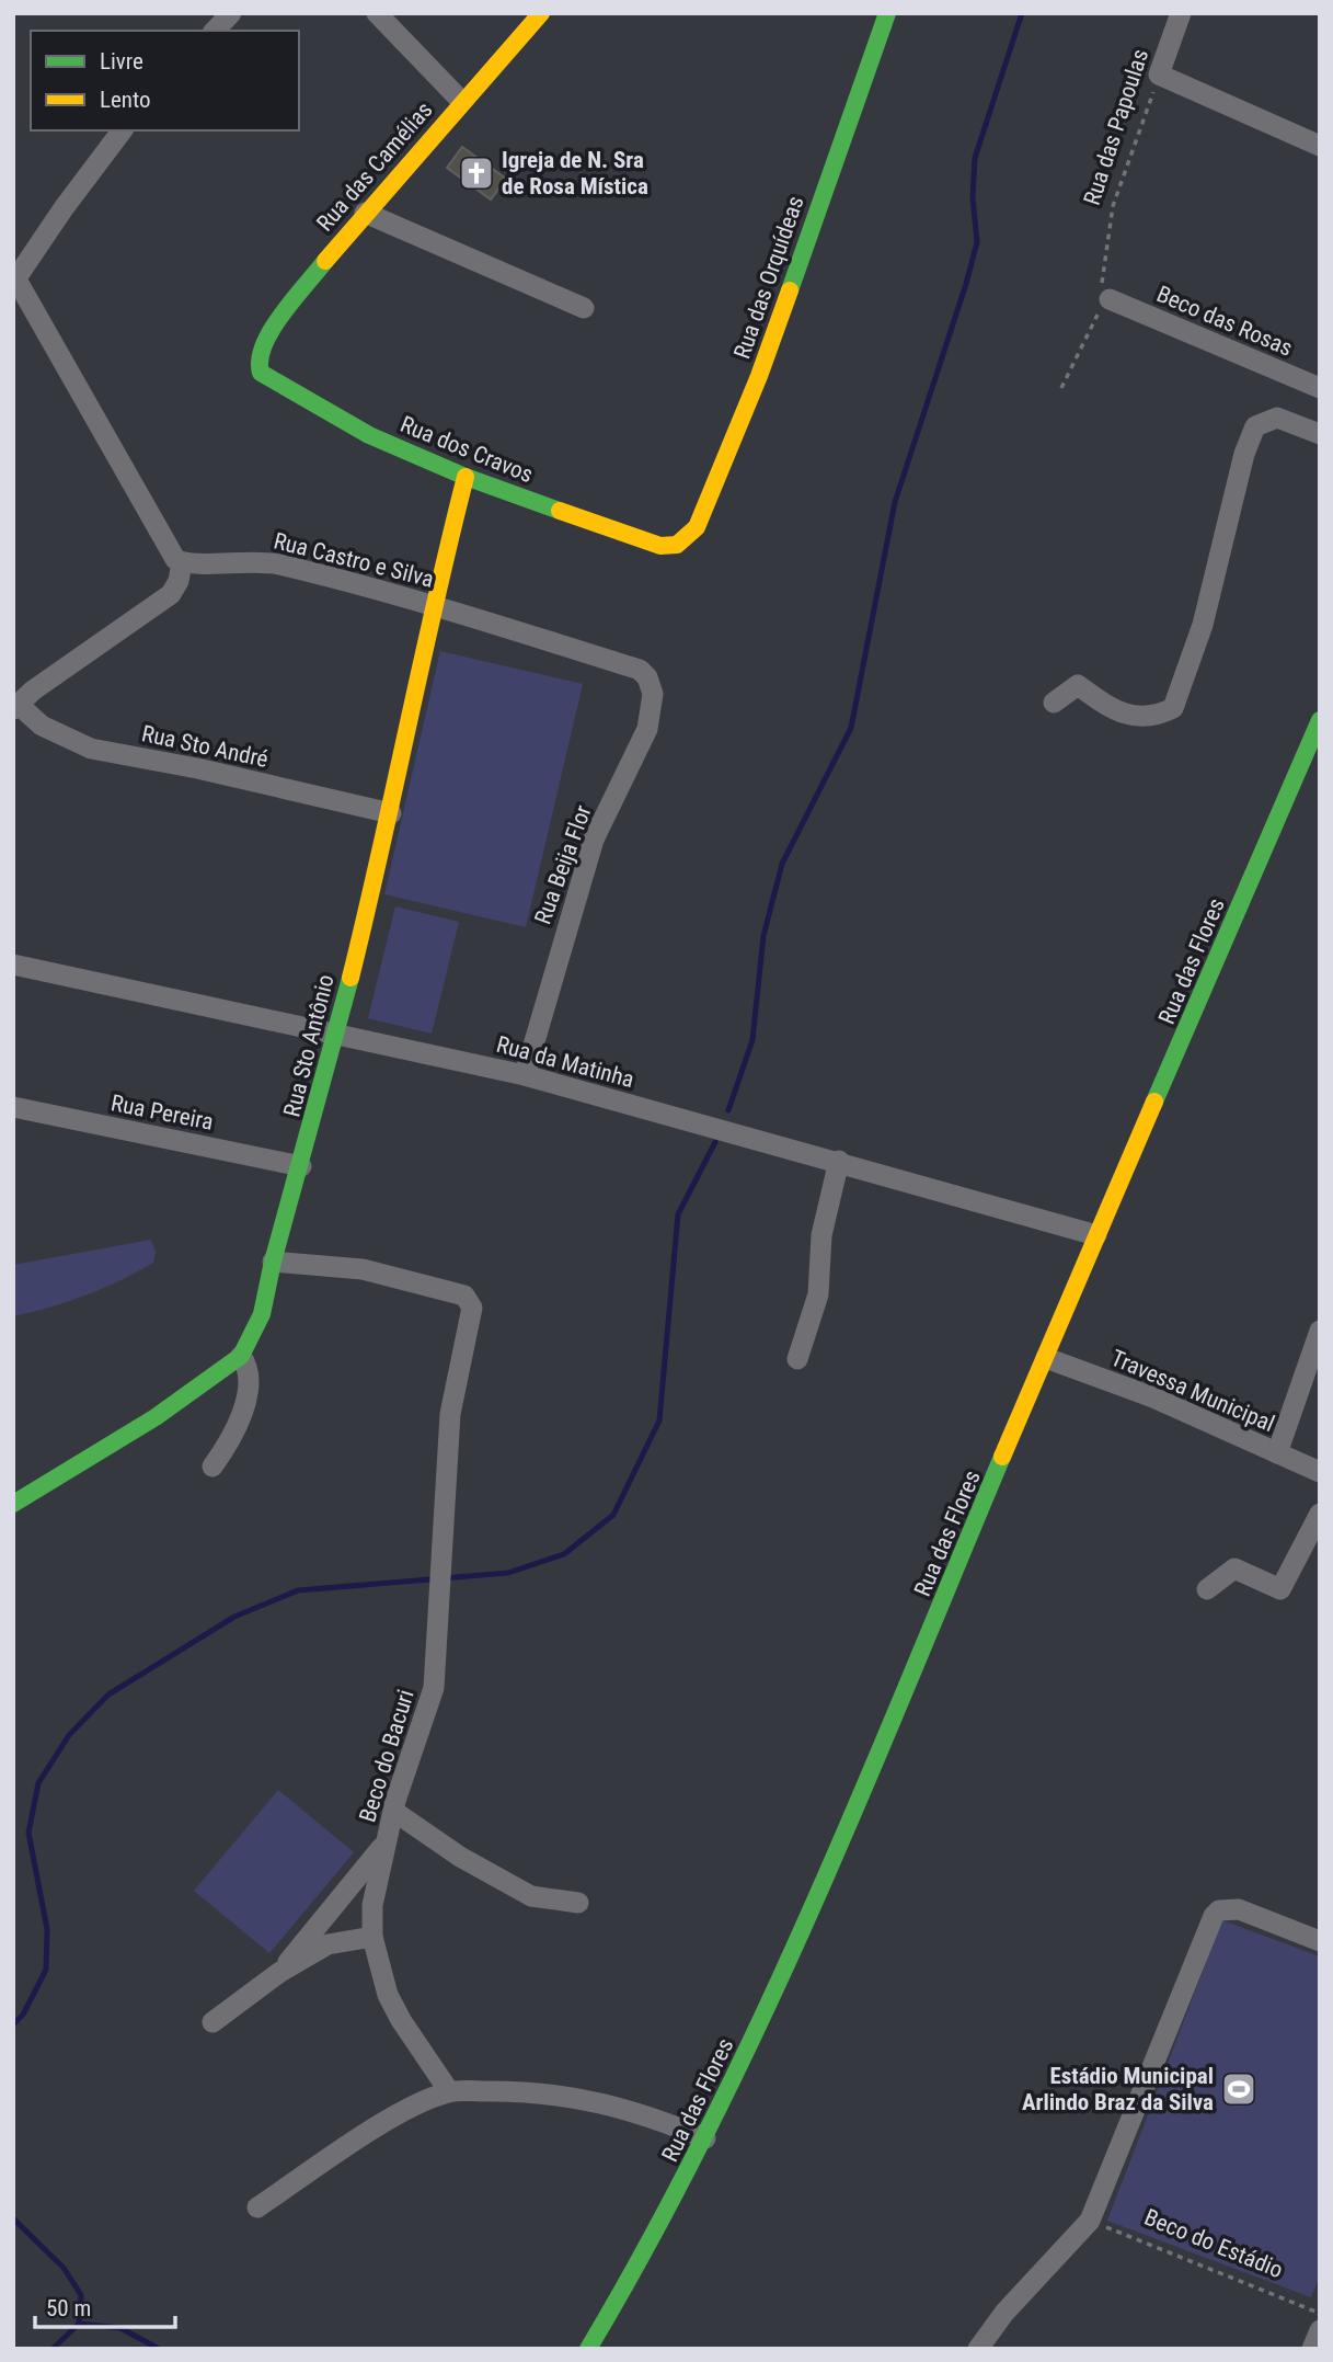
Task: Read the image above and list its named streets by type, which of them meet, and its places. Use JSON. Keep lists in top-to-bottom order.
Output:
{
  "streets": {
    "street": [
      "Rua das Papoulas",
      "Rua das Camélias",
      "Rua das Orquídeas",
      "Beco das Rosas",
      "Rua dos Cravos",
      "Rua Castro e Silva",
      "Rua Sto André",
      "Rua Beija Flor",
      "Rua das Flores",
      "Rua Sto Antônio",
      "Rua da Matinha",
      "Rua Pereira",
      "Travessa Municipal",
      "Beco do Bacuri"
    ],
    "path": ["Beco do Estádio"]
  },
  "crossings": [
    ["Rua das Papoulas", "Beco das Rosas"],
    ["Rua das Camélias", "Rua dos Cravos"],
    ["Rua das Orquídeas", "Rua dos Cravos"],
    ["Rua dos Cravos", "Rua Sto Antônio"],
    ["Rua Castro e Silva", "Rua Beija Flor"],
    ["Rua Castro e Silva", "Rua Sto Antônio"],
    ["Rua Sto André", "Rua Sto Antônio"],
    ["Rua Beija Flor", "Rua da Matinha"],
    ["Rua das Flores", "Rua da Matinha"],
    ["Rua das Flores", "Travessa Municipal"],
    ["Rua Sto Antônio", "Rua da Matinha"],
    ["Rua Sto Antônio", "Rua Pereira"],
    ["Rua Sto Antônio", "Beco do Bacuri"]
  ],
  "places": {
    "church": ["Igreja de N. Sra de Rosa Mística"],
    "sports": ["Estádio Municipal Arlindo Braz da Silva"]
  },
  "legend": ["Livre", "Lento"],
  "scale_bar": "50 m"
}
